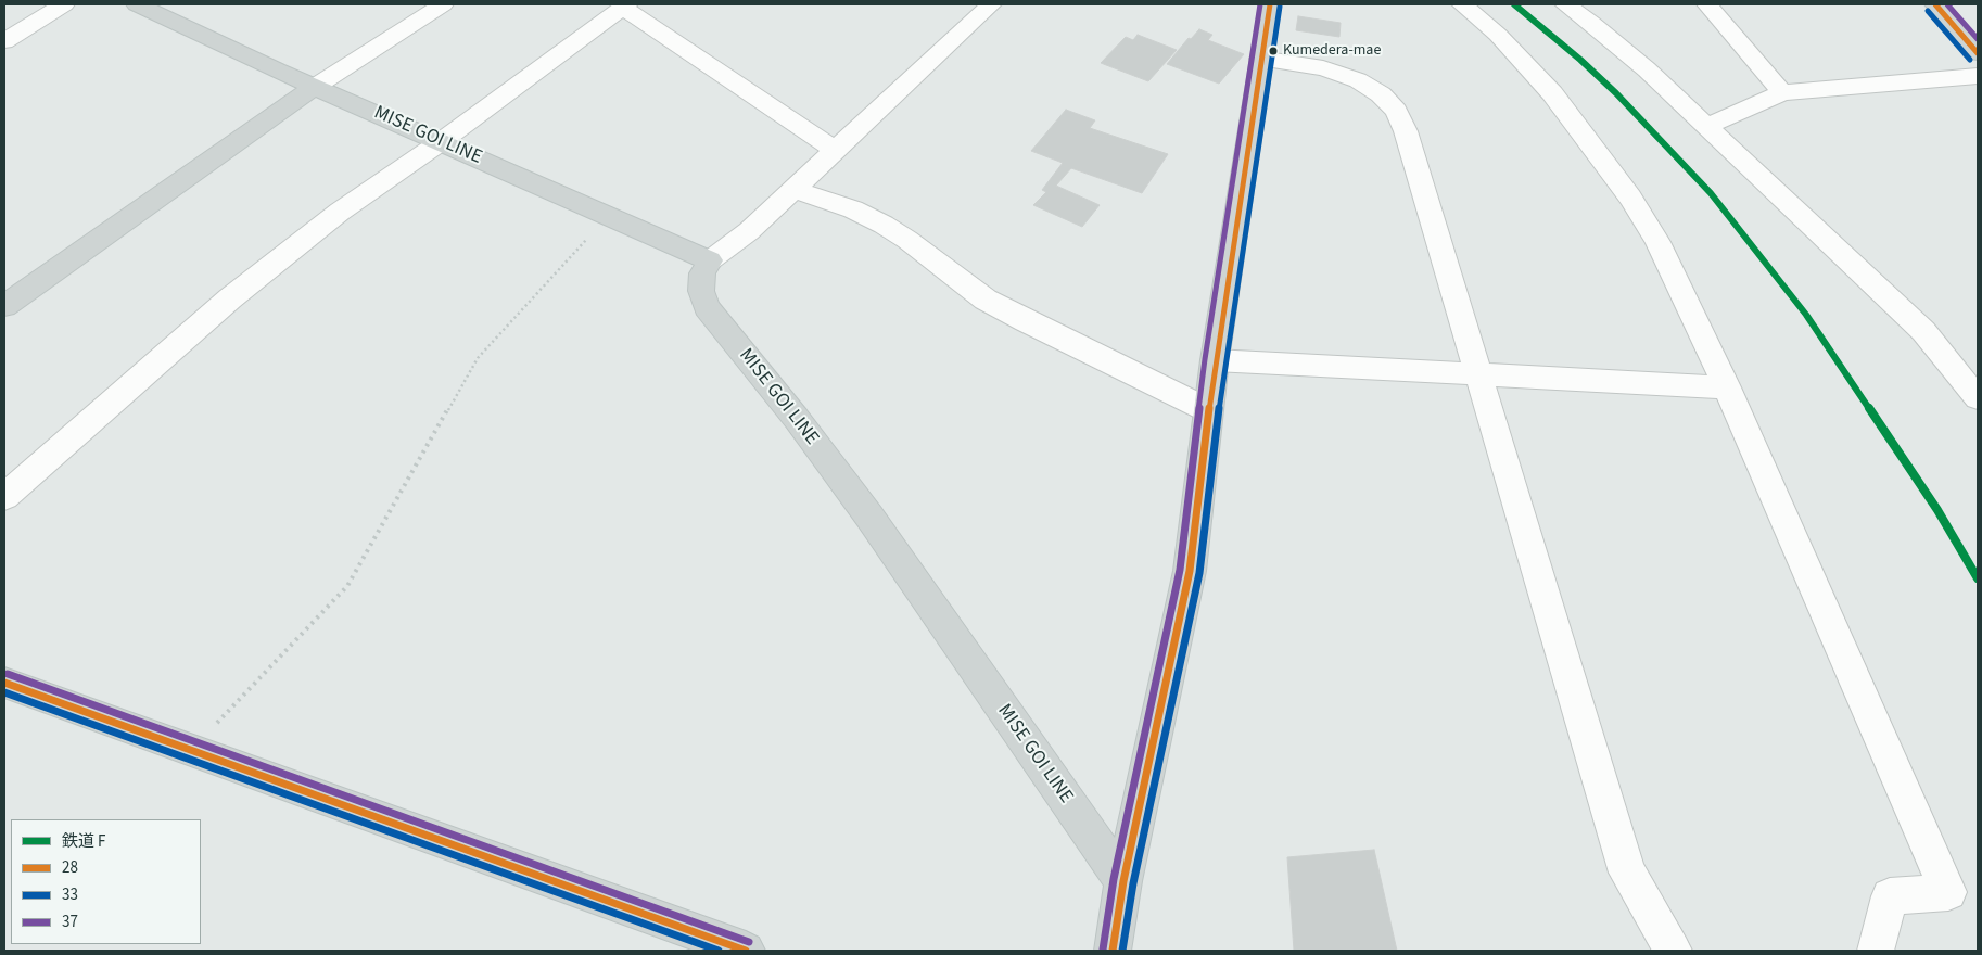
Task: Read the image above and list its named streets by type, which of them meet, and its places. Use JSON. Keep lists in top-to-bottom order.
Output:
{
  "streets": {
    "main road": ["MISE GOI LINE"]
  },
  "places": ["Kumedera-mae"],
  "lines": [
    "rail line F",
    "transit line 28",
    "transit line 37",
    "transit line 33"
  ],
  "legend": [
    "鉄道 F",
    "28",
    "33",
    "37"
  ]
}
